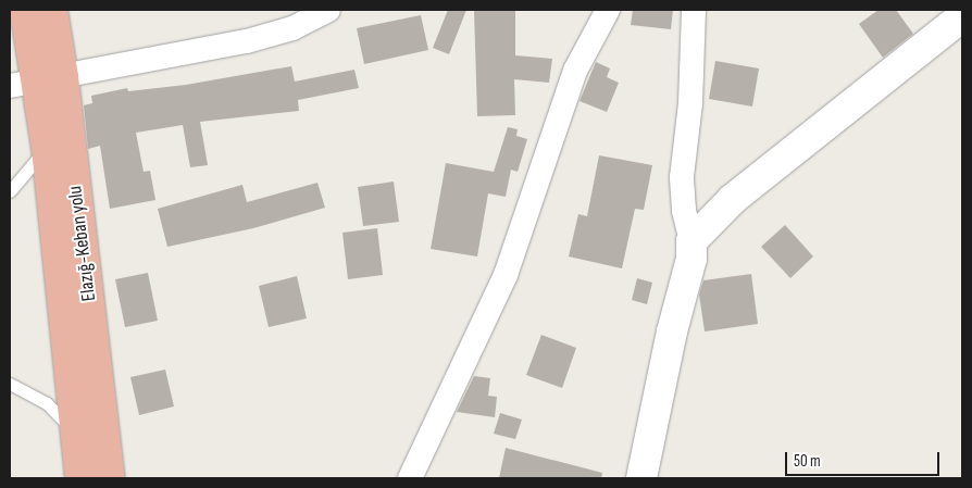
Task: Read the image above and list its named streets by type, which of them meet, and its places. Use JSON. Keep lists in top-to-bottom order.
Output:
{
  "streets": {
    "highway": ["Elazığ-Keban yolu"]
  },
  "scale_bar": "50 m"
}
